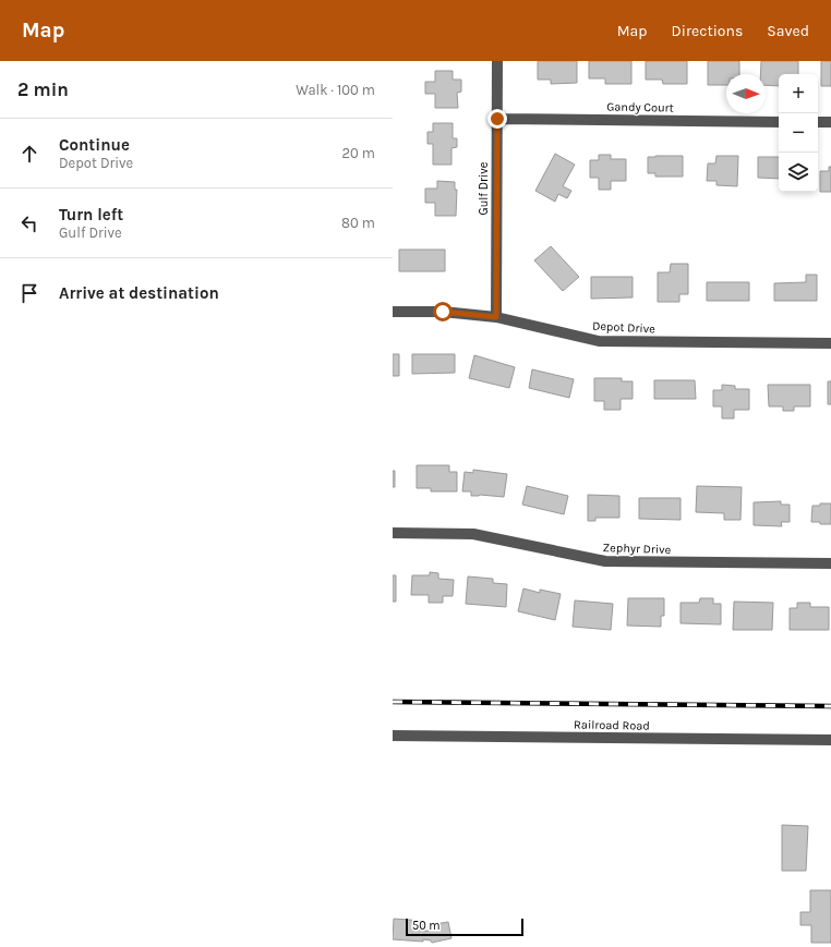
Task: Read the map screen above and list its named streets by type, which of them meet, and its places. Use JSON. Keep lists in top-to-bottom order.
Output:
{
  "streets": {
    "street": [
      "Gandy Court",
      "Gulf Drive",
      "Depot Drive",
      "Zephyr Drive",
      "Railroad Road"
    ]
  },
  "crossings": [
    ["Gandy Court", "Gulf Drive"],
    ["Gulf Drive", "Depot Drive"]
  ],
  "scale_bar": "50 m",
  "north": "right",
  "page": {
    "header": "Map",
    "nav": ["Map", "Directions", "Saved"],
    "heading": ["2 min", "Walk · 100 m"],
    "map_buttons": ["+", "−"],
    "list": [
      ["Continue", "Depot Drive", "20 m"],
      ["Turn left", "Gulf Drive", "80 m"],
      "Arrive at destination"
    ],
    "scale": "50 m"
  }
}
